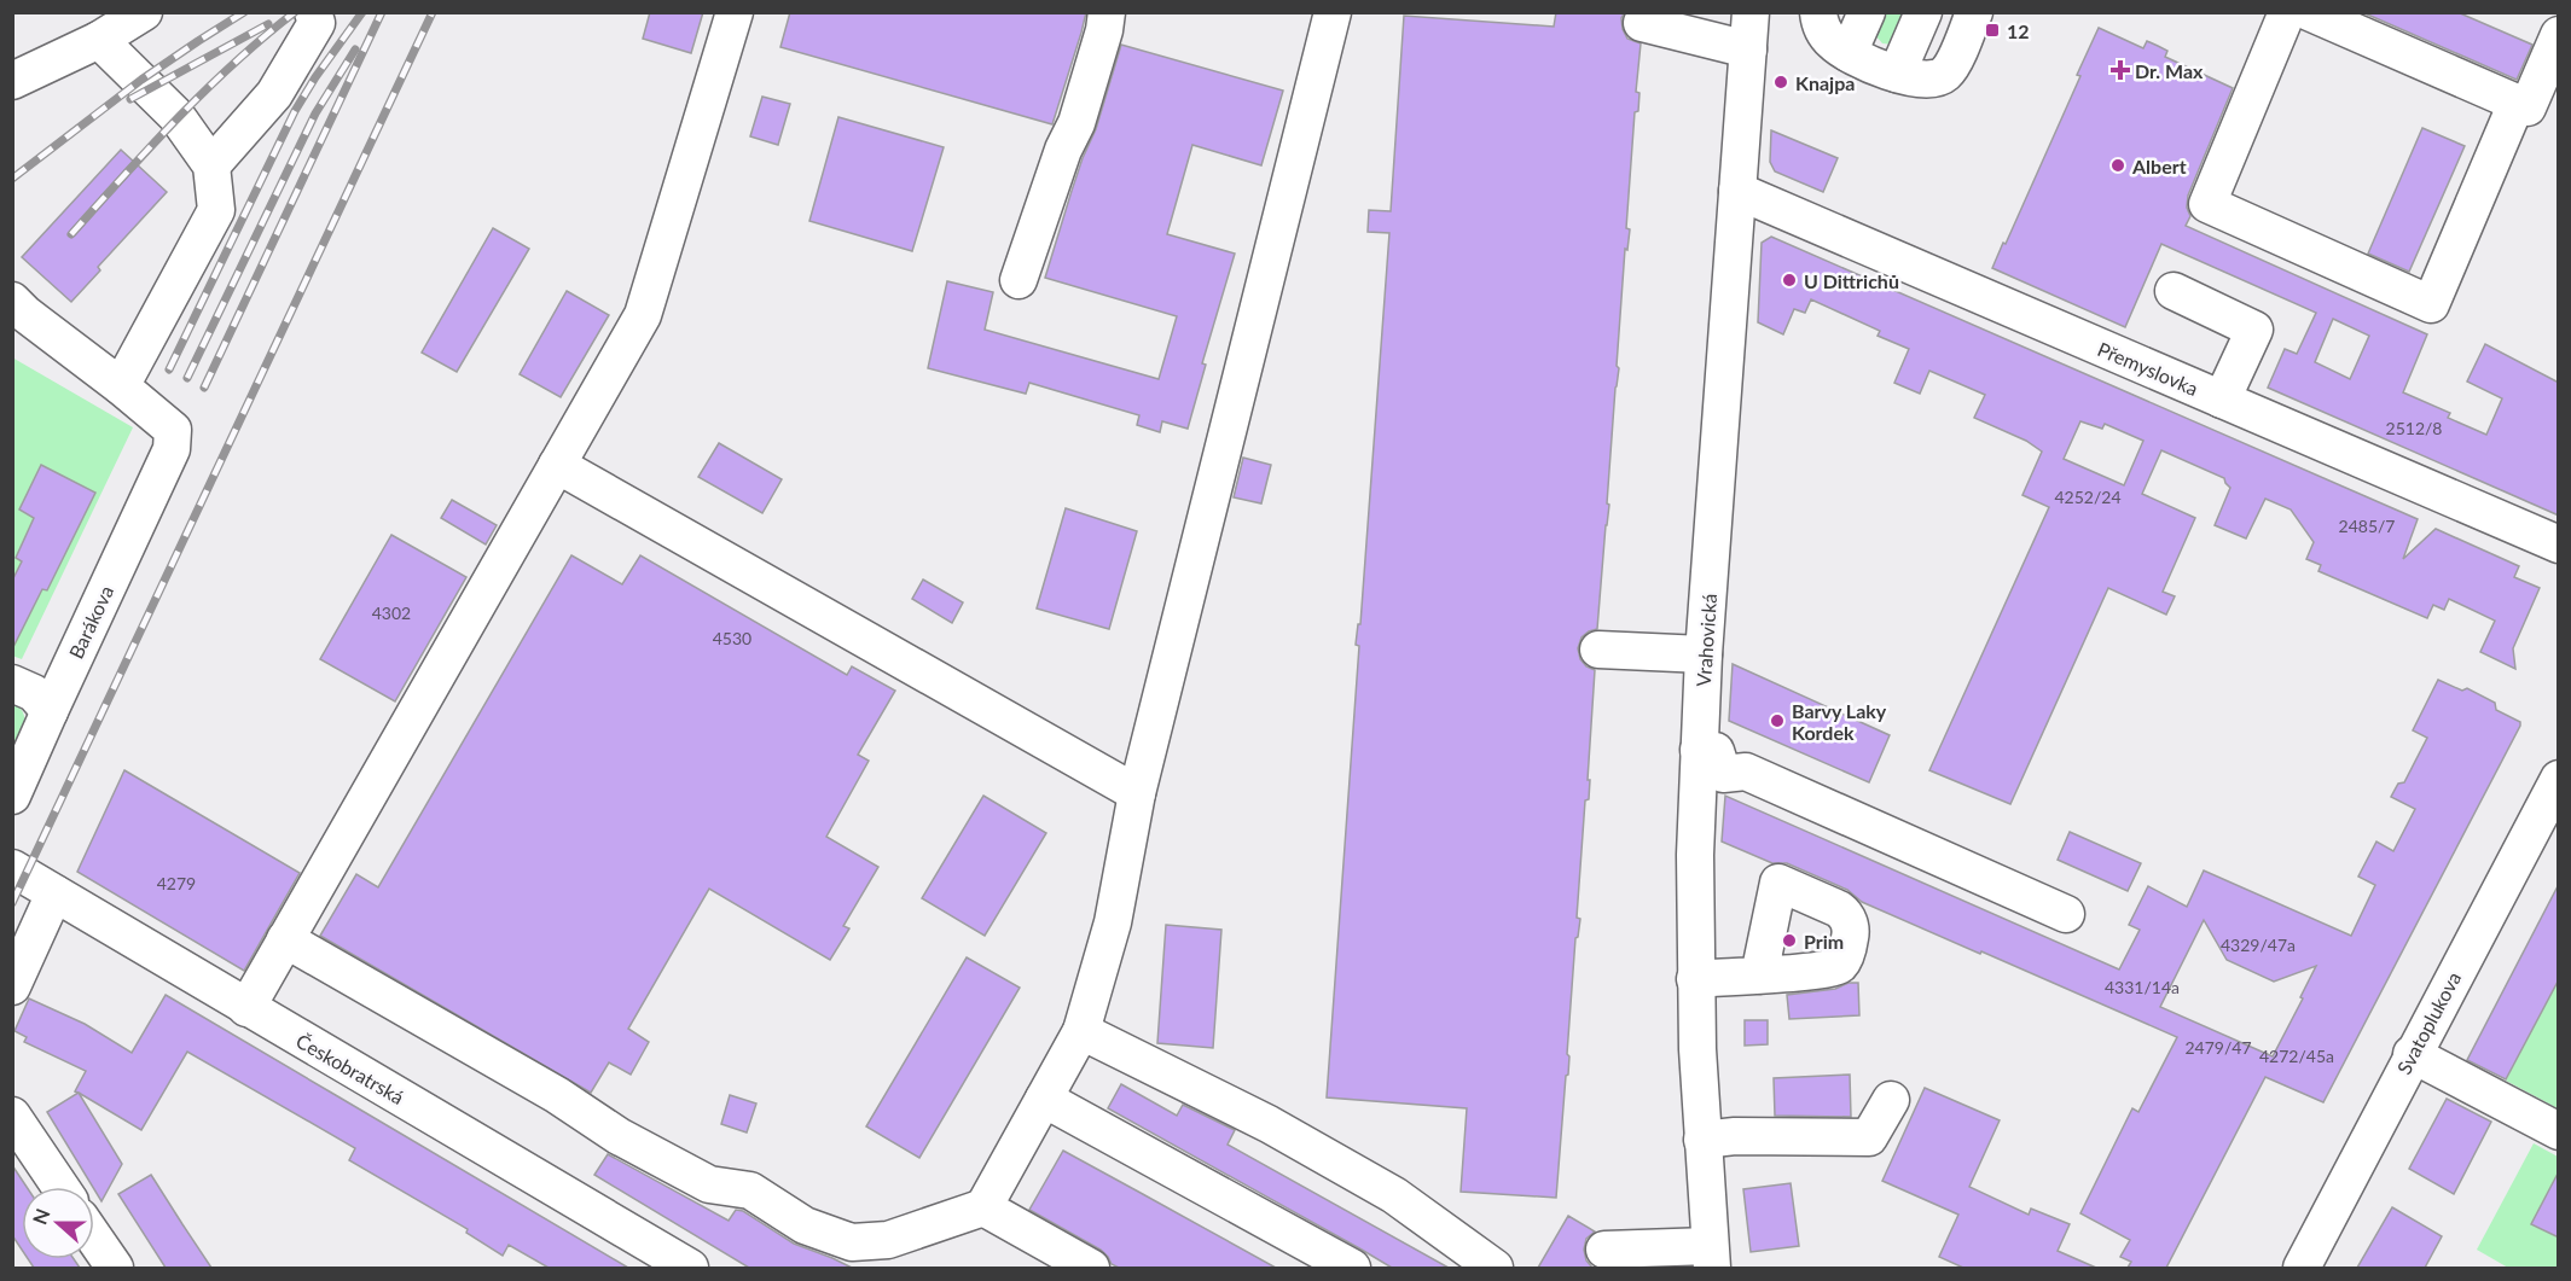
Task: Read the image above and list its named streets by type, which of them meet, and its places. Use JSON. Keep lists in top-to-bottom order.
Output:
{
  "streets": {
    "street": [
      "Přemyslovka",
      "Barákova",
      "Vrahovická",
      "Svatoplukova",
      "Českobratrská"
    ]
  },
  "crossings": [
    ["Přemyslovka", "Vrahovická"]
  ],
  "places": {
    "transit": ["12"],
    "health": ["Dr. Max"],
    "other": [
      "Knajpa",
      "Albert",
      "U Dittrichů",
      "Barvy Laky Kordek",
      "Prim"
    ]
  },
  "house_numbers": [
    "2512/8",
    "4252/24",
    "2485/7",
    "4302",
    "4530",
    "4279",
    "4329/47a",
    "4331/14a",
    "2479/47",
    "4272/45a"
  ],
  "north": "left"
}
